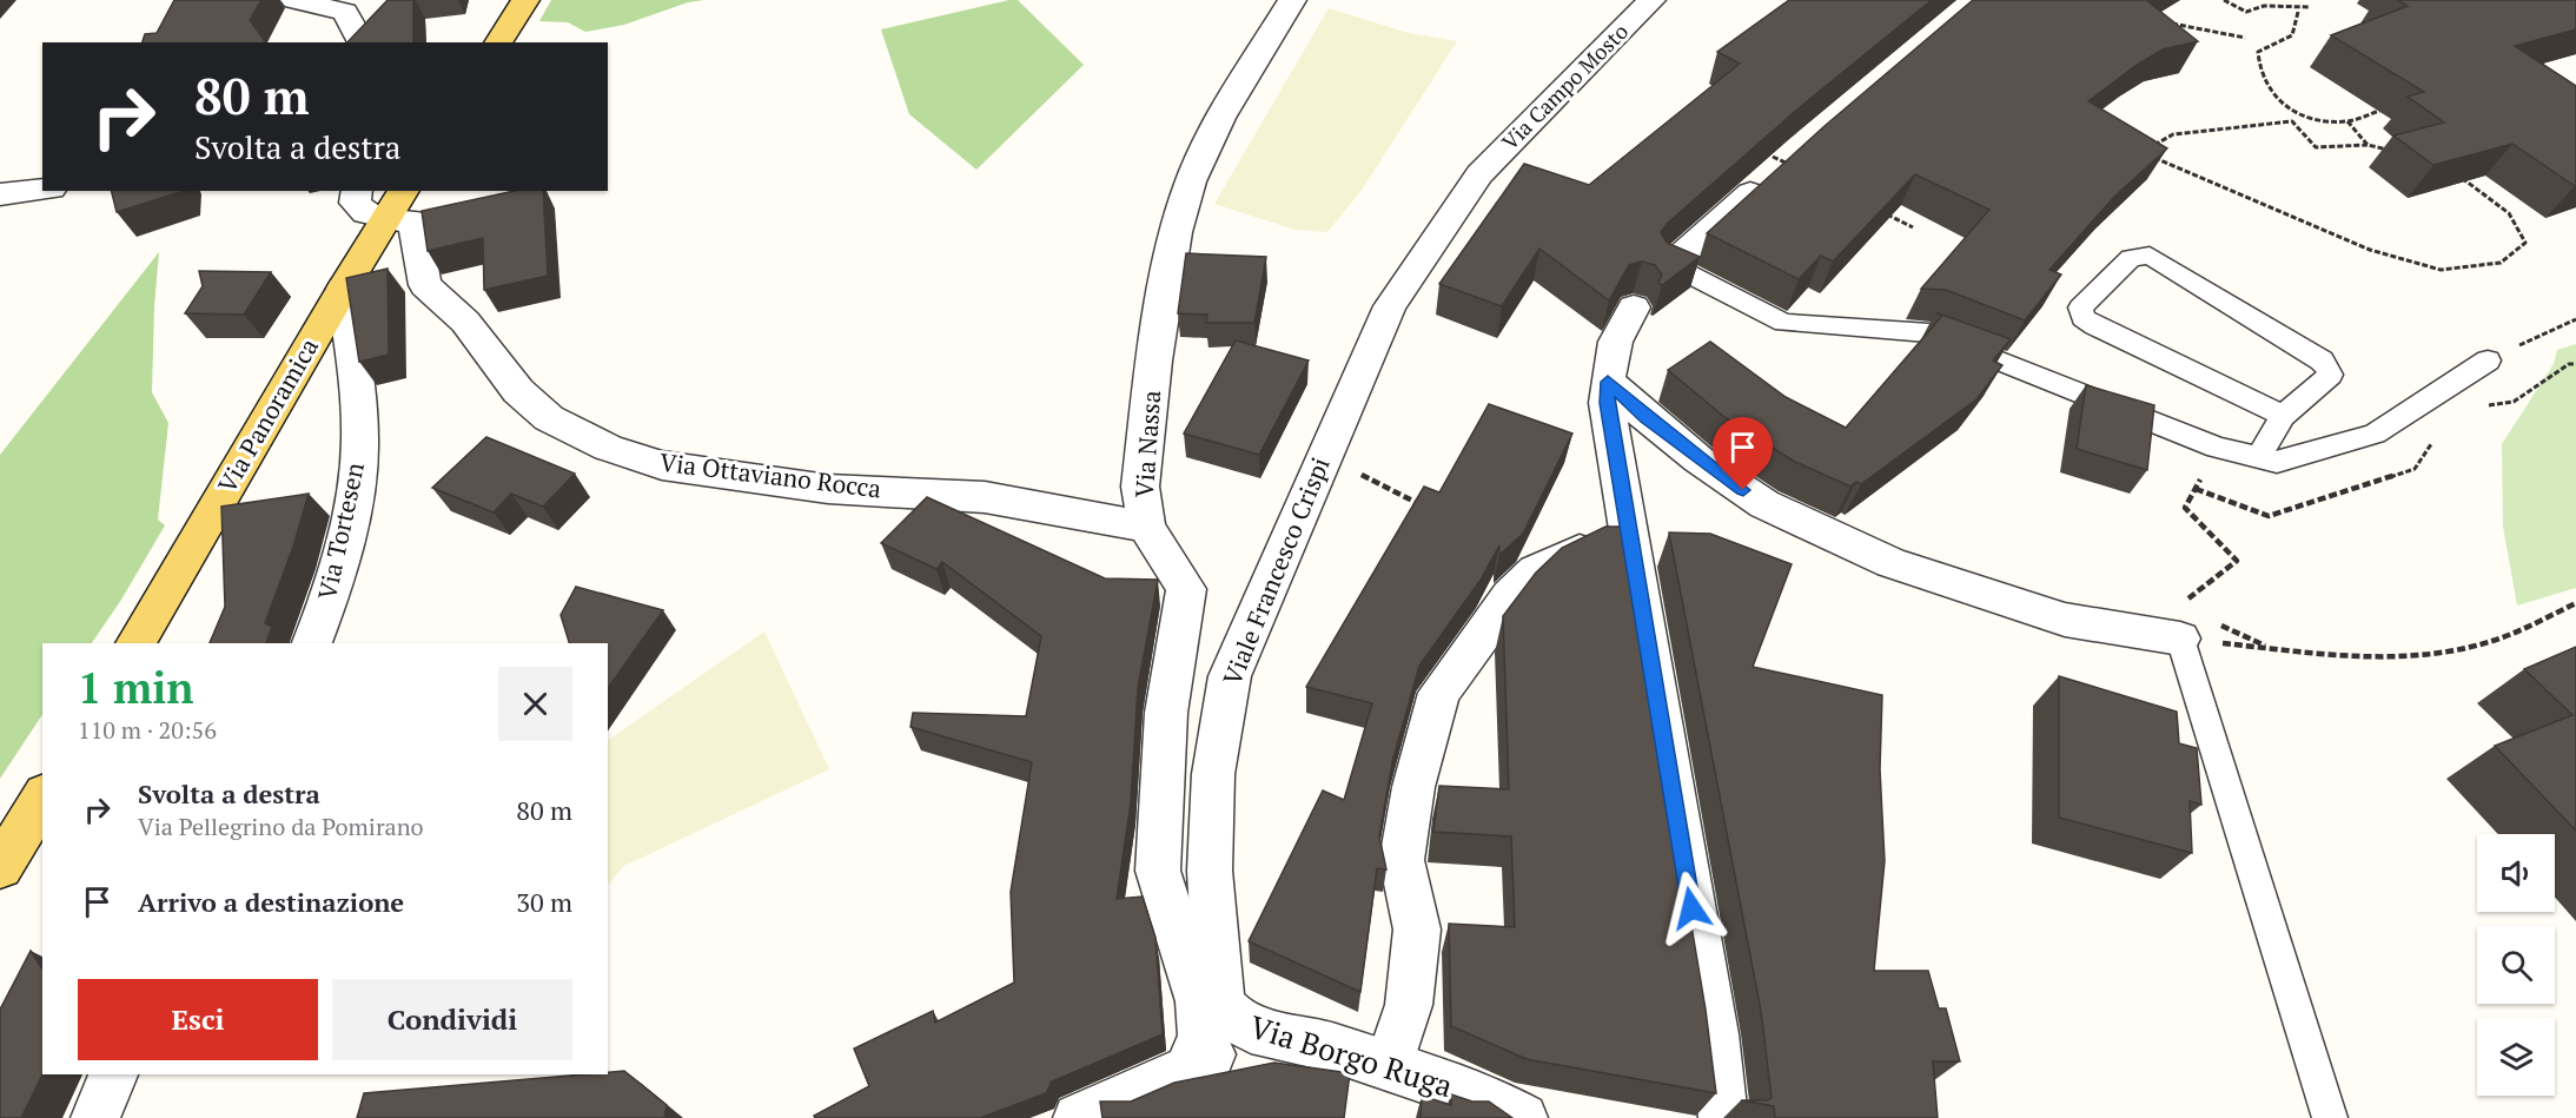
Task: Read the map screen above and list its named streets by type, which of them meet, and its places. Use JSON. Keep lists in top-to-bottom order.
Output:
{
  "streets": {
    "main road": ["Via Panoramica"],
    "street": [
      "Via Campo Mosto",
      "Via Nassa",
      "Via Ottaviano Rocca",
      "Via Tortesen",
      "Viale Francesco Crispi",
      "Via Borgo Ruga"
    ]
  },
  "crossings": [
    ["Via Campo Mosto", "Viale Francesco Crispi"],
    ["Via Panoramica", "Via Ottaviano Rocca"],
    ["Via Panoramica", "Via Tortesen"],
    ["Via Nassa", "Via Ottaviano Rocca"],
    ["Via Nassa", "Viale Francesco Crispi"],
    ["Via Nassa", "Via Borgo Ruga"],
    ["Viale Francesco Crispi", "Via Borgo Ruga"]
  ],
  "page": {
    "turn": ["80 m", "Svolta a destra"],
    "heading": ["1 min", "110 m · 20:56"],
    "list": [
      {
        "name": "Svolta a destra",
        "note": "Via Pellegrino da Pomirano",
        "value": "80 m"
      },
      {
        "name": "Arrivo a destinazione",
        "value": "30 m"
      }
    ],
    "buttons": ["Esci", "Condividi"]
  }
}
